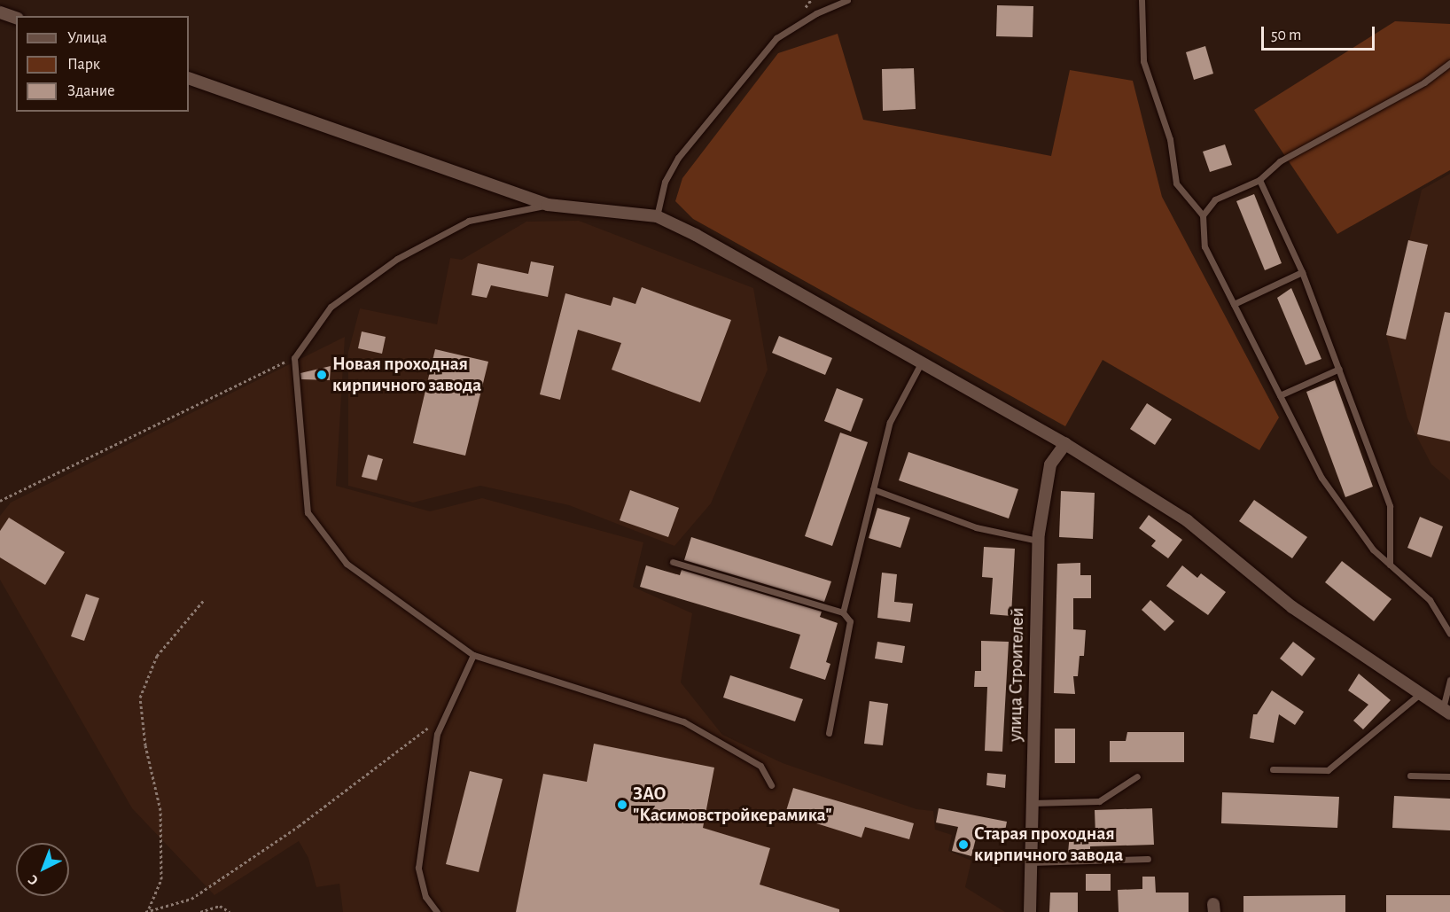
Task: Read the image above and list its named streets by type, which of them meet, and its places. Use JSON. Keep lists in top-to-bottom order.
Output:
{
  "streets": {
    "street": ["улица Строителей"]
  },
  "places": ["Новая проходная кирпичного завода", "ЗАО \"Касимовстройкерамика\"", "Старая проходная кирпичного завода"],
  "legend": ["Улица", "Парк", "Здание"],
  "scale_bar": "50 m",
  "north": "bottom left"
}
